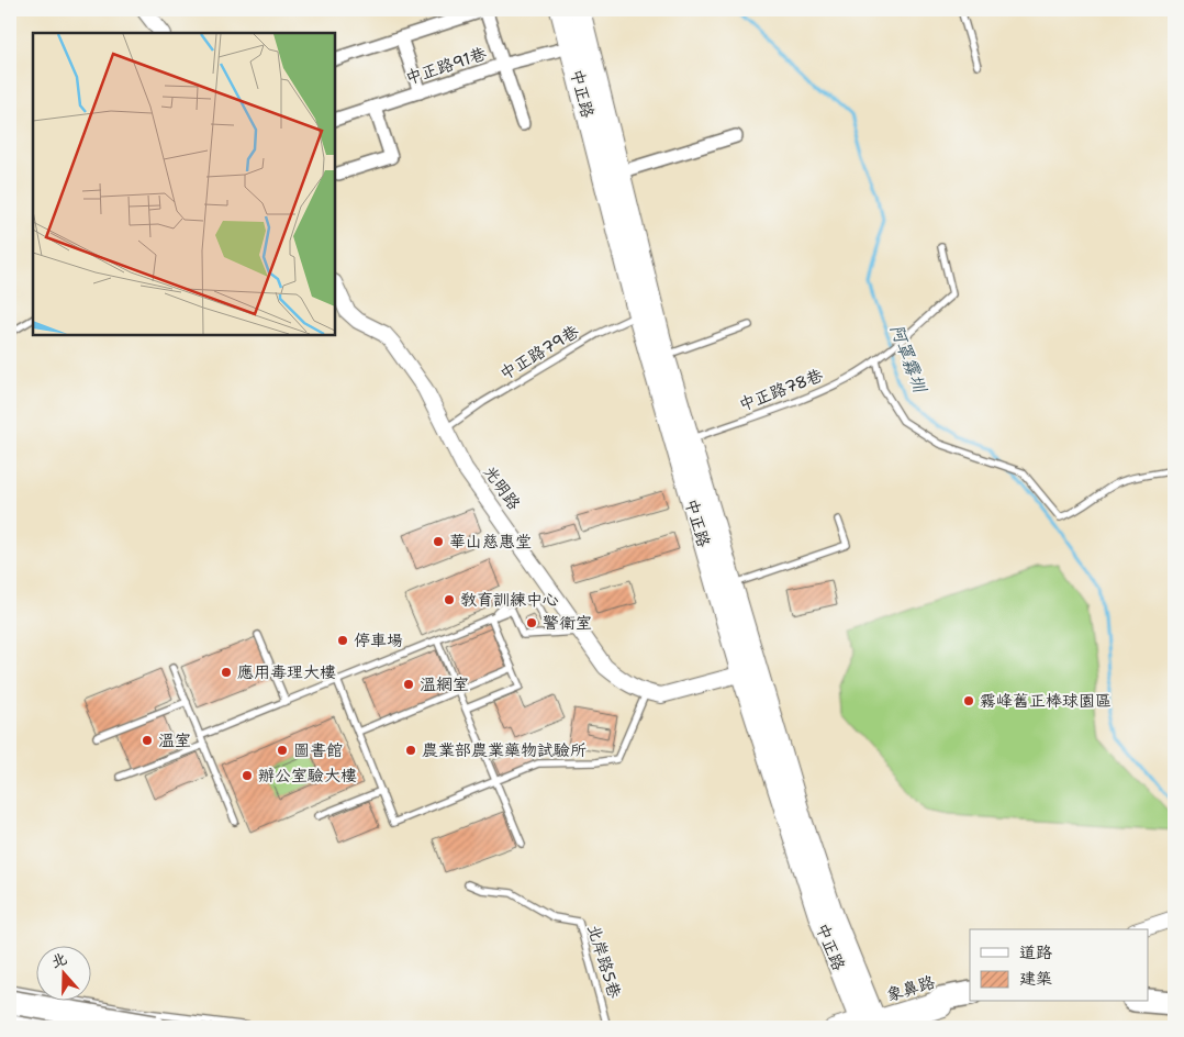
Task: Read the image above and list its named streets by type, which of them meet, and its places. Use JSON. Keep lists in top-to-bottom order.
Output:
{
  "streets": {
    "main road": ["中正路"],
    "street": ["中正路91巷", "光明路", "象鼻路"],
    "lane": ["中正路79巷", "中正路78巷", "北岸路5巷"]
  },
  "crossings": [
    ["中正路91巷", "中正路"],
    ["中正路", "中正路79巷"],
    ["中正路", "中正路78巷"],
    ["中正路", "象鼻路"],
    ["中正路79巷", "光明路"]
  ],
  "water": ["阿罩霧圳"],
  "places": [
    "華山慈惠堂",
    "教育訓練中心",
    "警衛室",
    "停車場",
    "應用毒理大樓",
    "溫網室",
    "霧峰舊正棒球園區",
    "溫室",
    "圖書館",
    "農業部農業藥物試驗所",
    "辦公室驗大樓"
  ],
  "legend": ["道路", "建築"],
  "north": "top"
}
